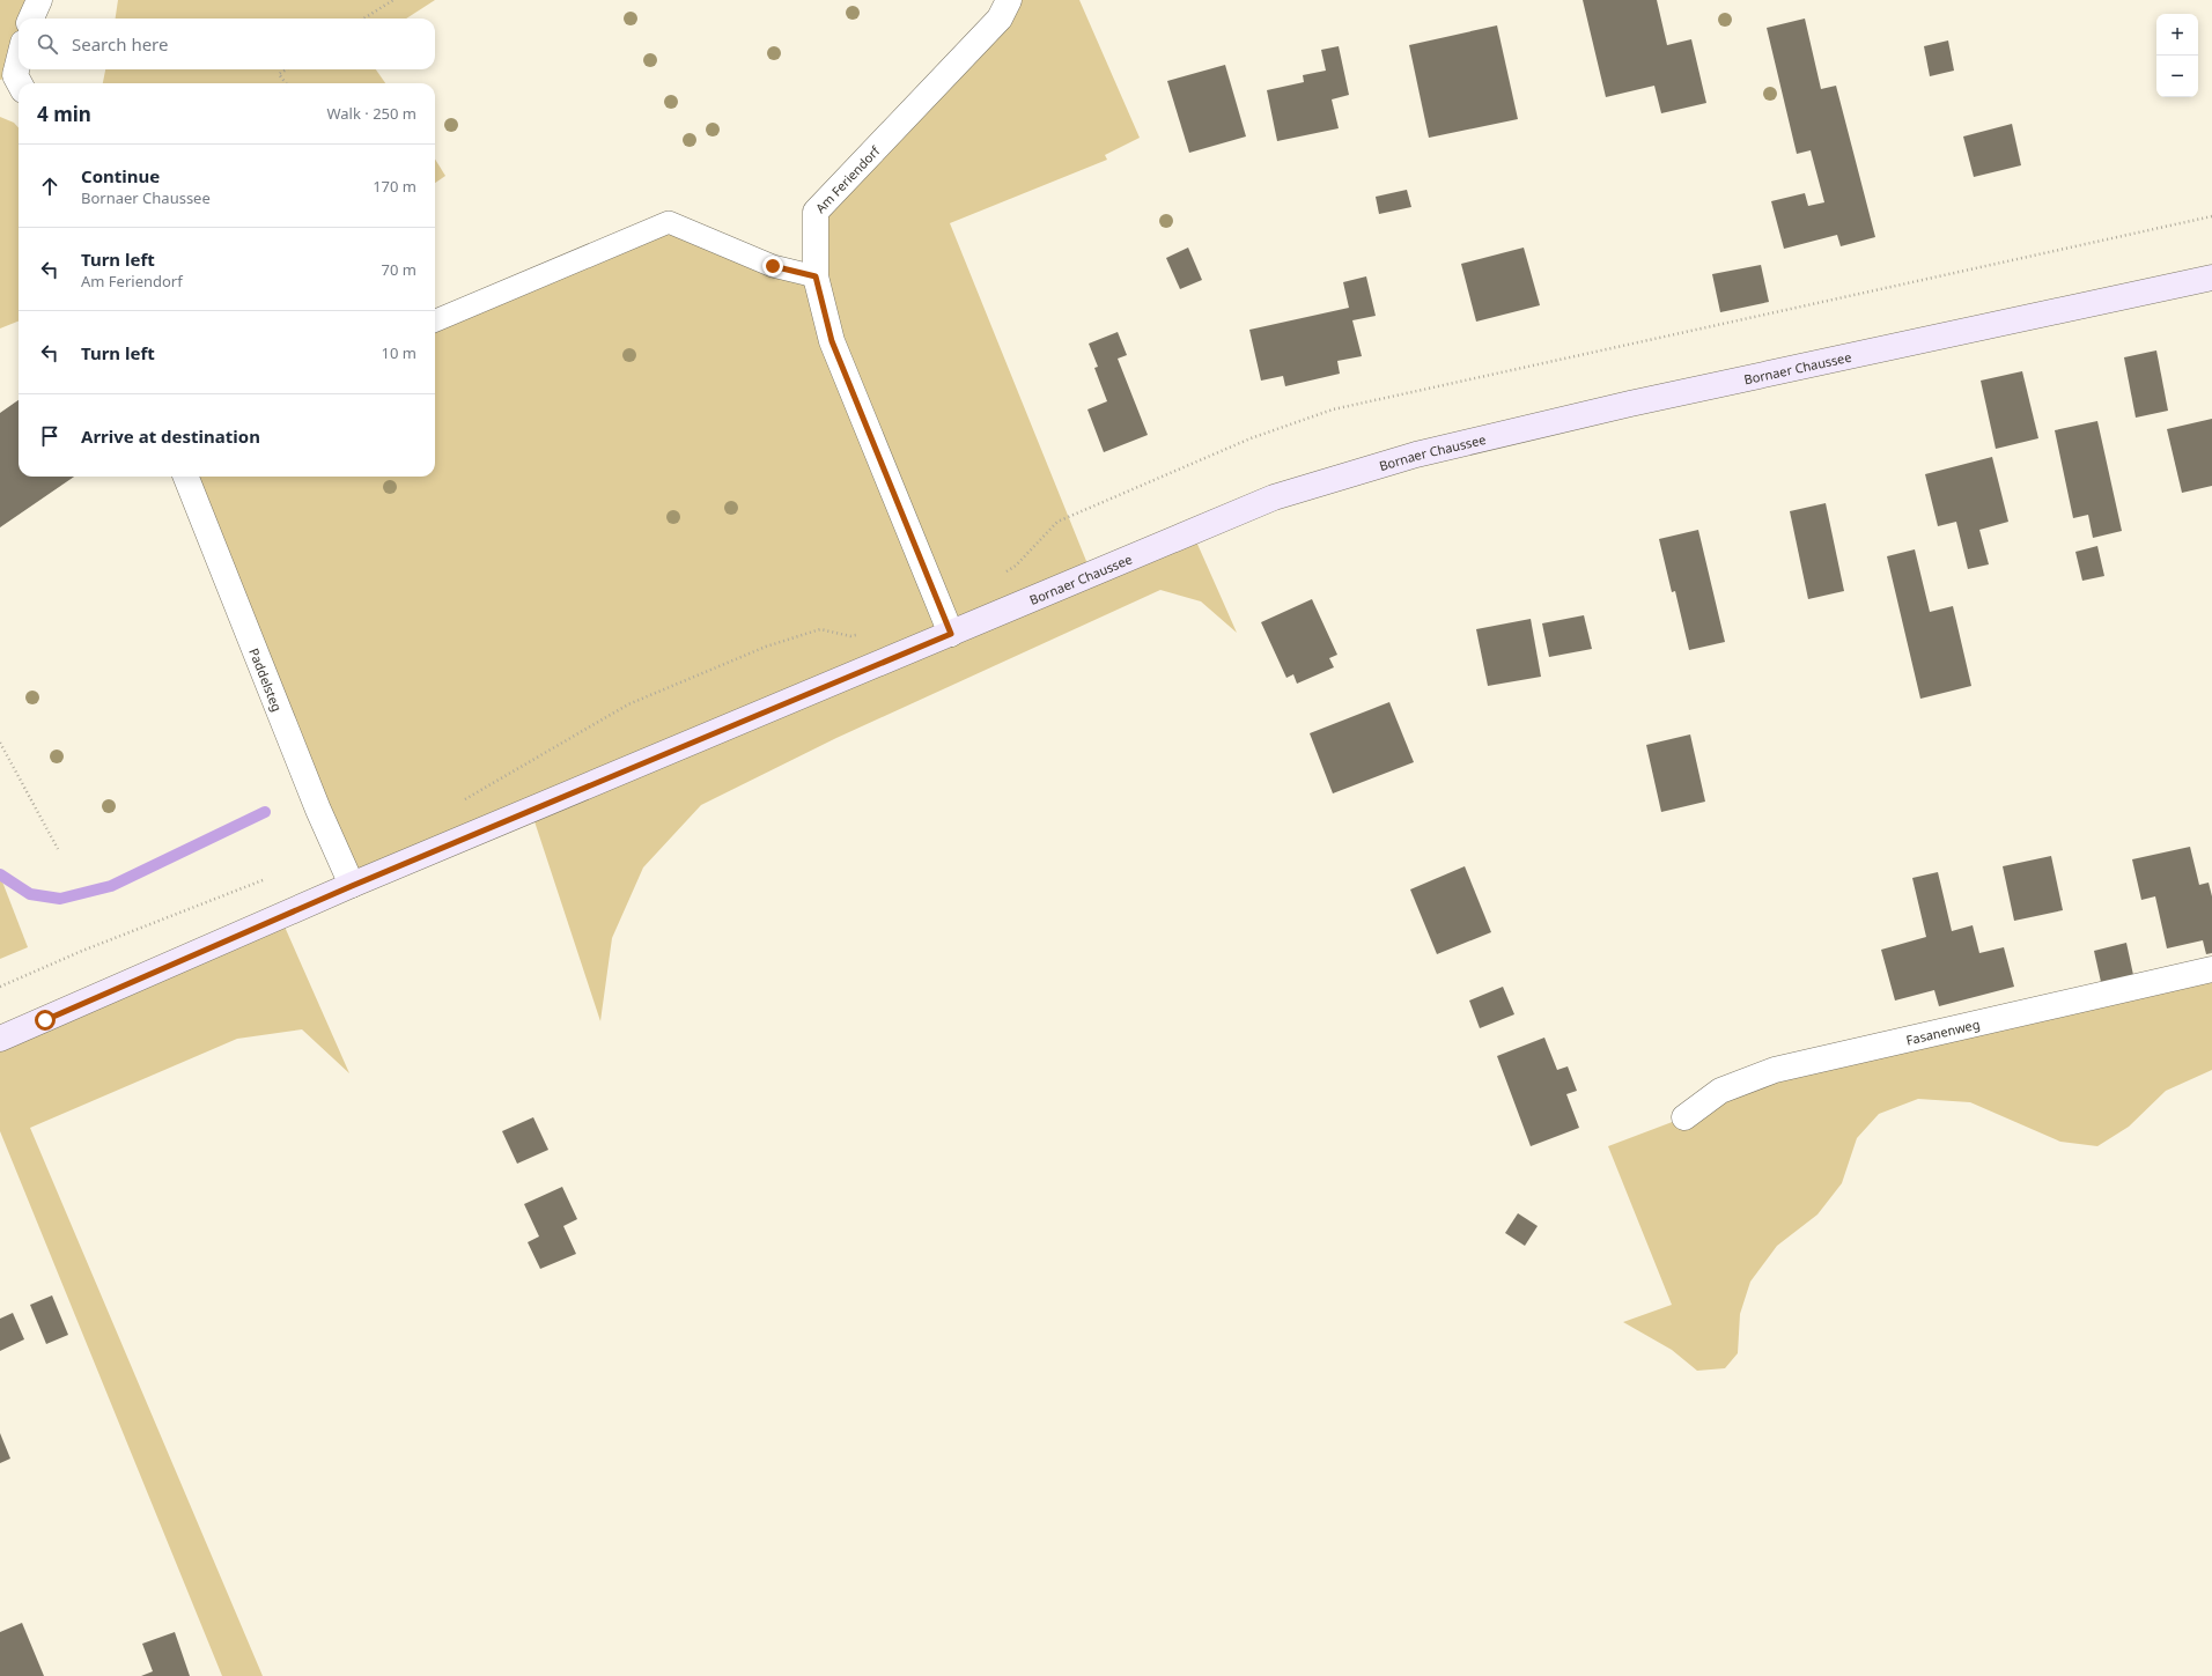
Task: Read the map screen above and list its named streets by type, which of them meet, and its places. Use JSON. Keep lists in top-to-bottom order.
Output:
{
  "streets": {
    "street": [
      "Am Feriendorf",
      "Bornaer Chaussee",
      "Paddelsteg",
      "Fasanenweg"
    ]
  },
  "crossings": [
    ["Am Feriendorf", "Bornaer Chaussee"],
    ["Bornaer Chaussee", "Paddelsteg"]
  ],
  "page": {
    "map_buttons": ["+", "−"],
    "search": "Search here",
    "heading": ["4 min", "Walk · 250 m"],
    "list": [
      ["Continue", "Bornaer Chaussee", "170 m"],
      ["Turn left", "Am Feriendorf", "70 m"],
      ["Turn left", "10 m"],
      "Arrive at destination"
    ]
  }
}
